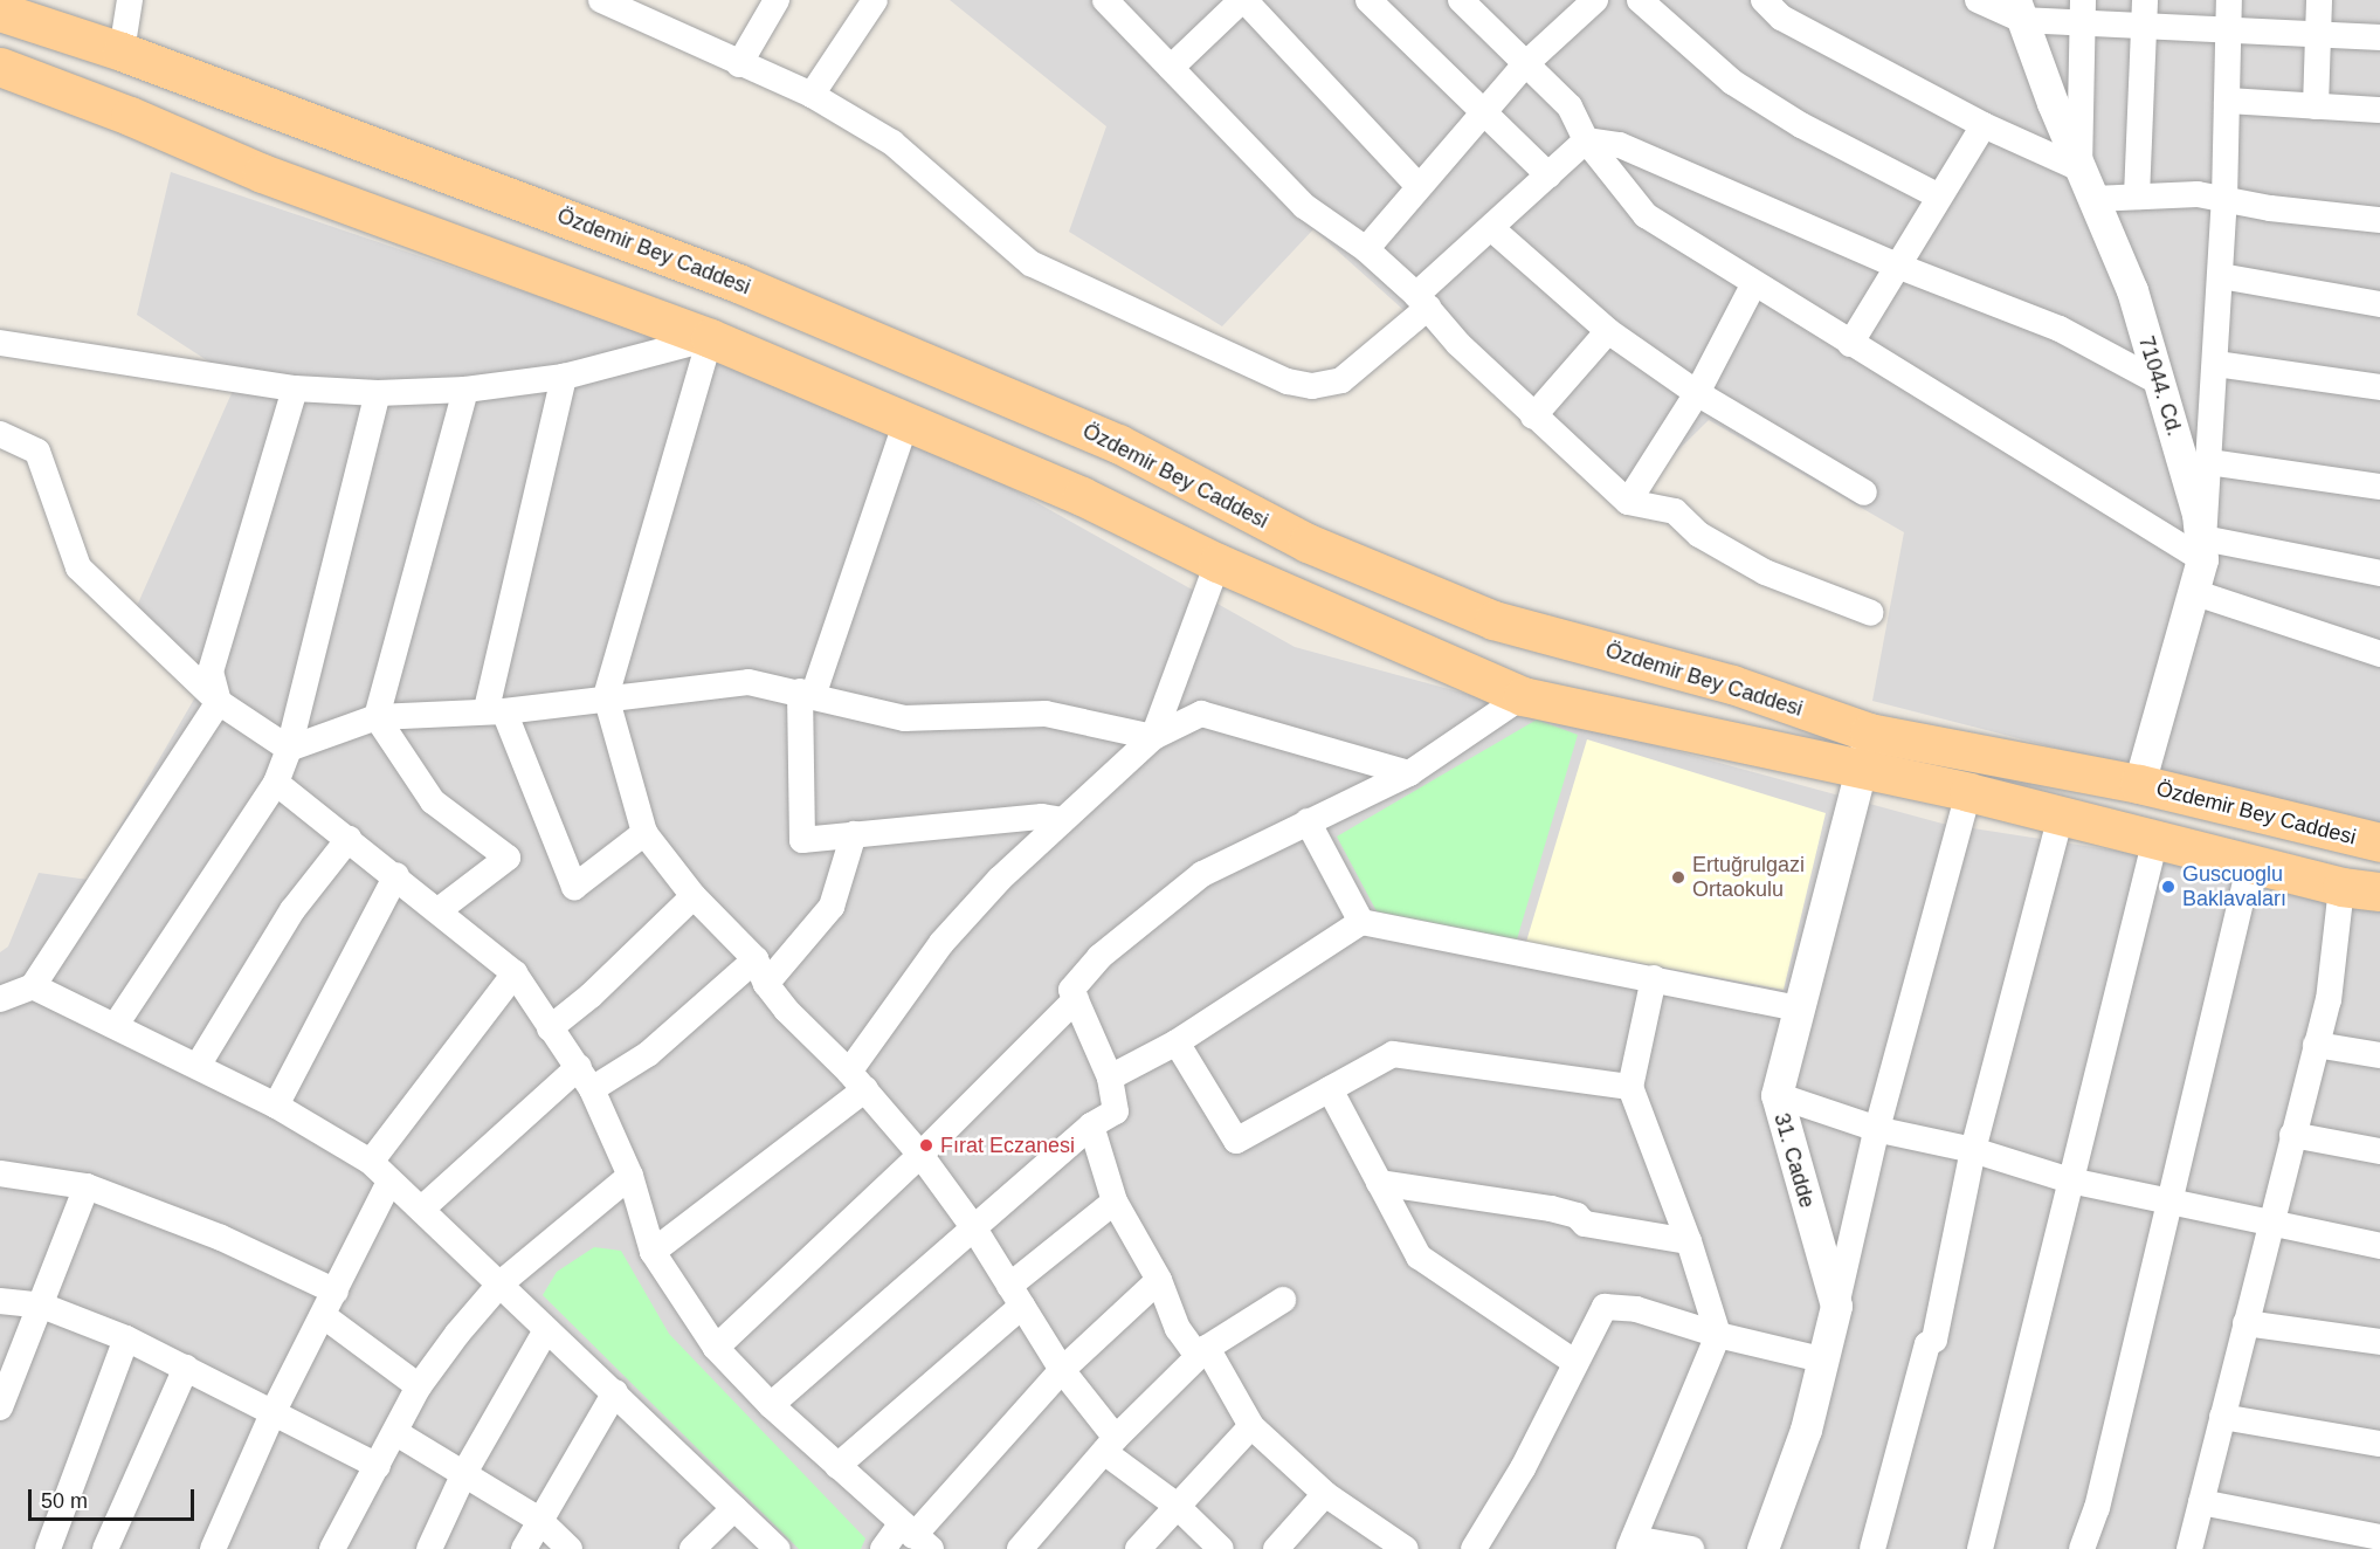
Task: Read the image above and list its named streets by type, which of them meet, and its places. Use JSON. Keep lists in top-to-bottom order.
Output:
{
  "streets": {
    "main road": ["Özdemir Bey Caddesi"],
    "street": ["71044. Cd.", "31. Cadde"]
  },
  "crossings": [
    ["Özdemir Bey Caddesi", "71044. Cd."],
    ["Özdemir Bey Caddesi", "31. Cadde"]
  ],
  "places": ["Ertuğrulgazi Ortaokulu", "Guscuoglu Baklavaları", "Fırat Eczanesi"],
  "scale_bar": "50 m"
}
